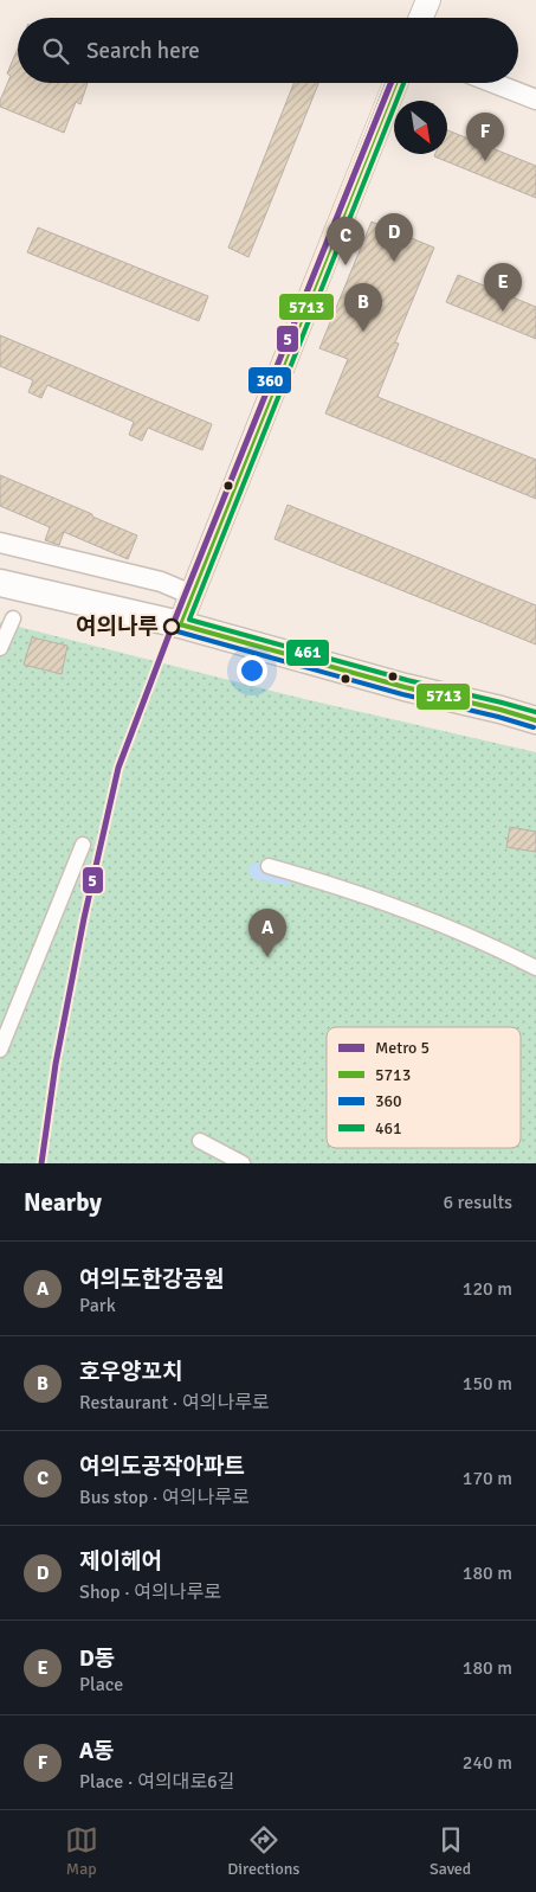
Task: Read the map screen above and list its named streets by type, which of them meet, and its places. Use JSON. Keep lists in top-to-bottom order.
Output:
{
  "places": ["여의나루"],
  "lines": [
    "metro line 5",
    "transit line 5713",
    "transit line 360",
    "transit line 461"
  ],
  "legend": [
    "Metro 5",
    "5713",
    "360",
    "461"
  ],
  "north": "bottom right",
  "page": {
    "search": "Search here",
    "pins": [
      "F",
      "D",
      "C",
      "E",
      "B",
      "A"
    ],
    "heading": ["Nearby", "6 results"],
    "list": [
      {
        "mark": "A",
        "name": "여의도한강공원",
        "note": "Park",
        "value": "120 m"
      },
      {
        "mark": "B",
        "name": "호우양꼬치",
        "note": "Restaurant · 여의나루로",
        "value": "150 m"
      },
      {
        "mark": "C",
        "name": "여의도공작아파트",
        "note": "Bus stop · 여의나루로",
        "value": "170 m"
      },
      {
        "mark": "D",
        "name": "제이헤어",
        "note": "Shop · 여의나루로",
        "value": "180 m"
      },
      {
        "mark": "E",
        "name": "D동",
        "note": "Place",
        "value": "180 m"
      },
      {
        "mark": "F",
        "name": "A동",
        "note": "Place · 여의대로6길",
        "value": "240 m"
      }
    ],
    "nav": ["Map", "Directions", "Saved"]
  }
}
